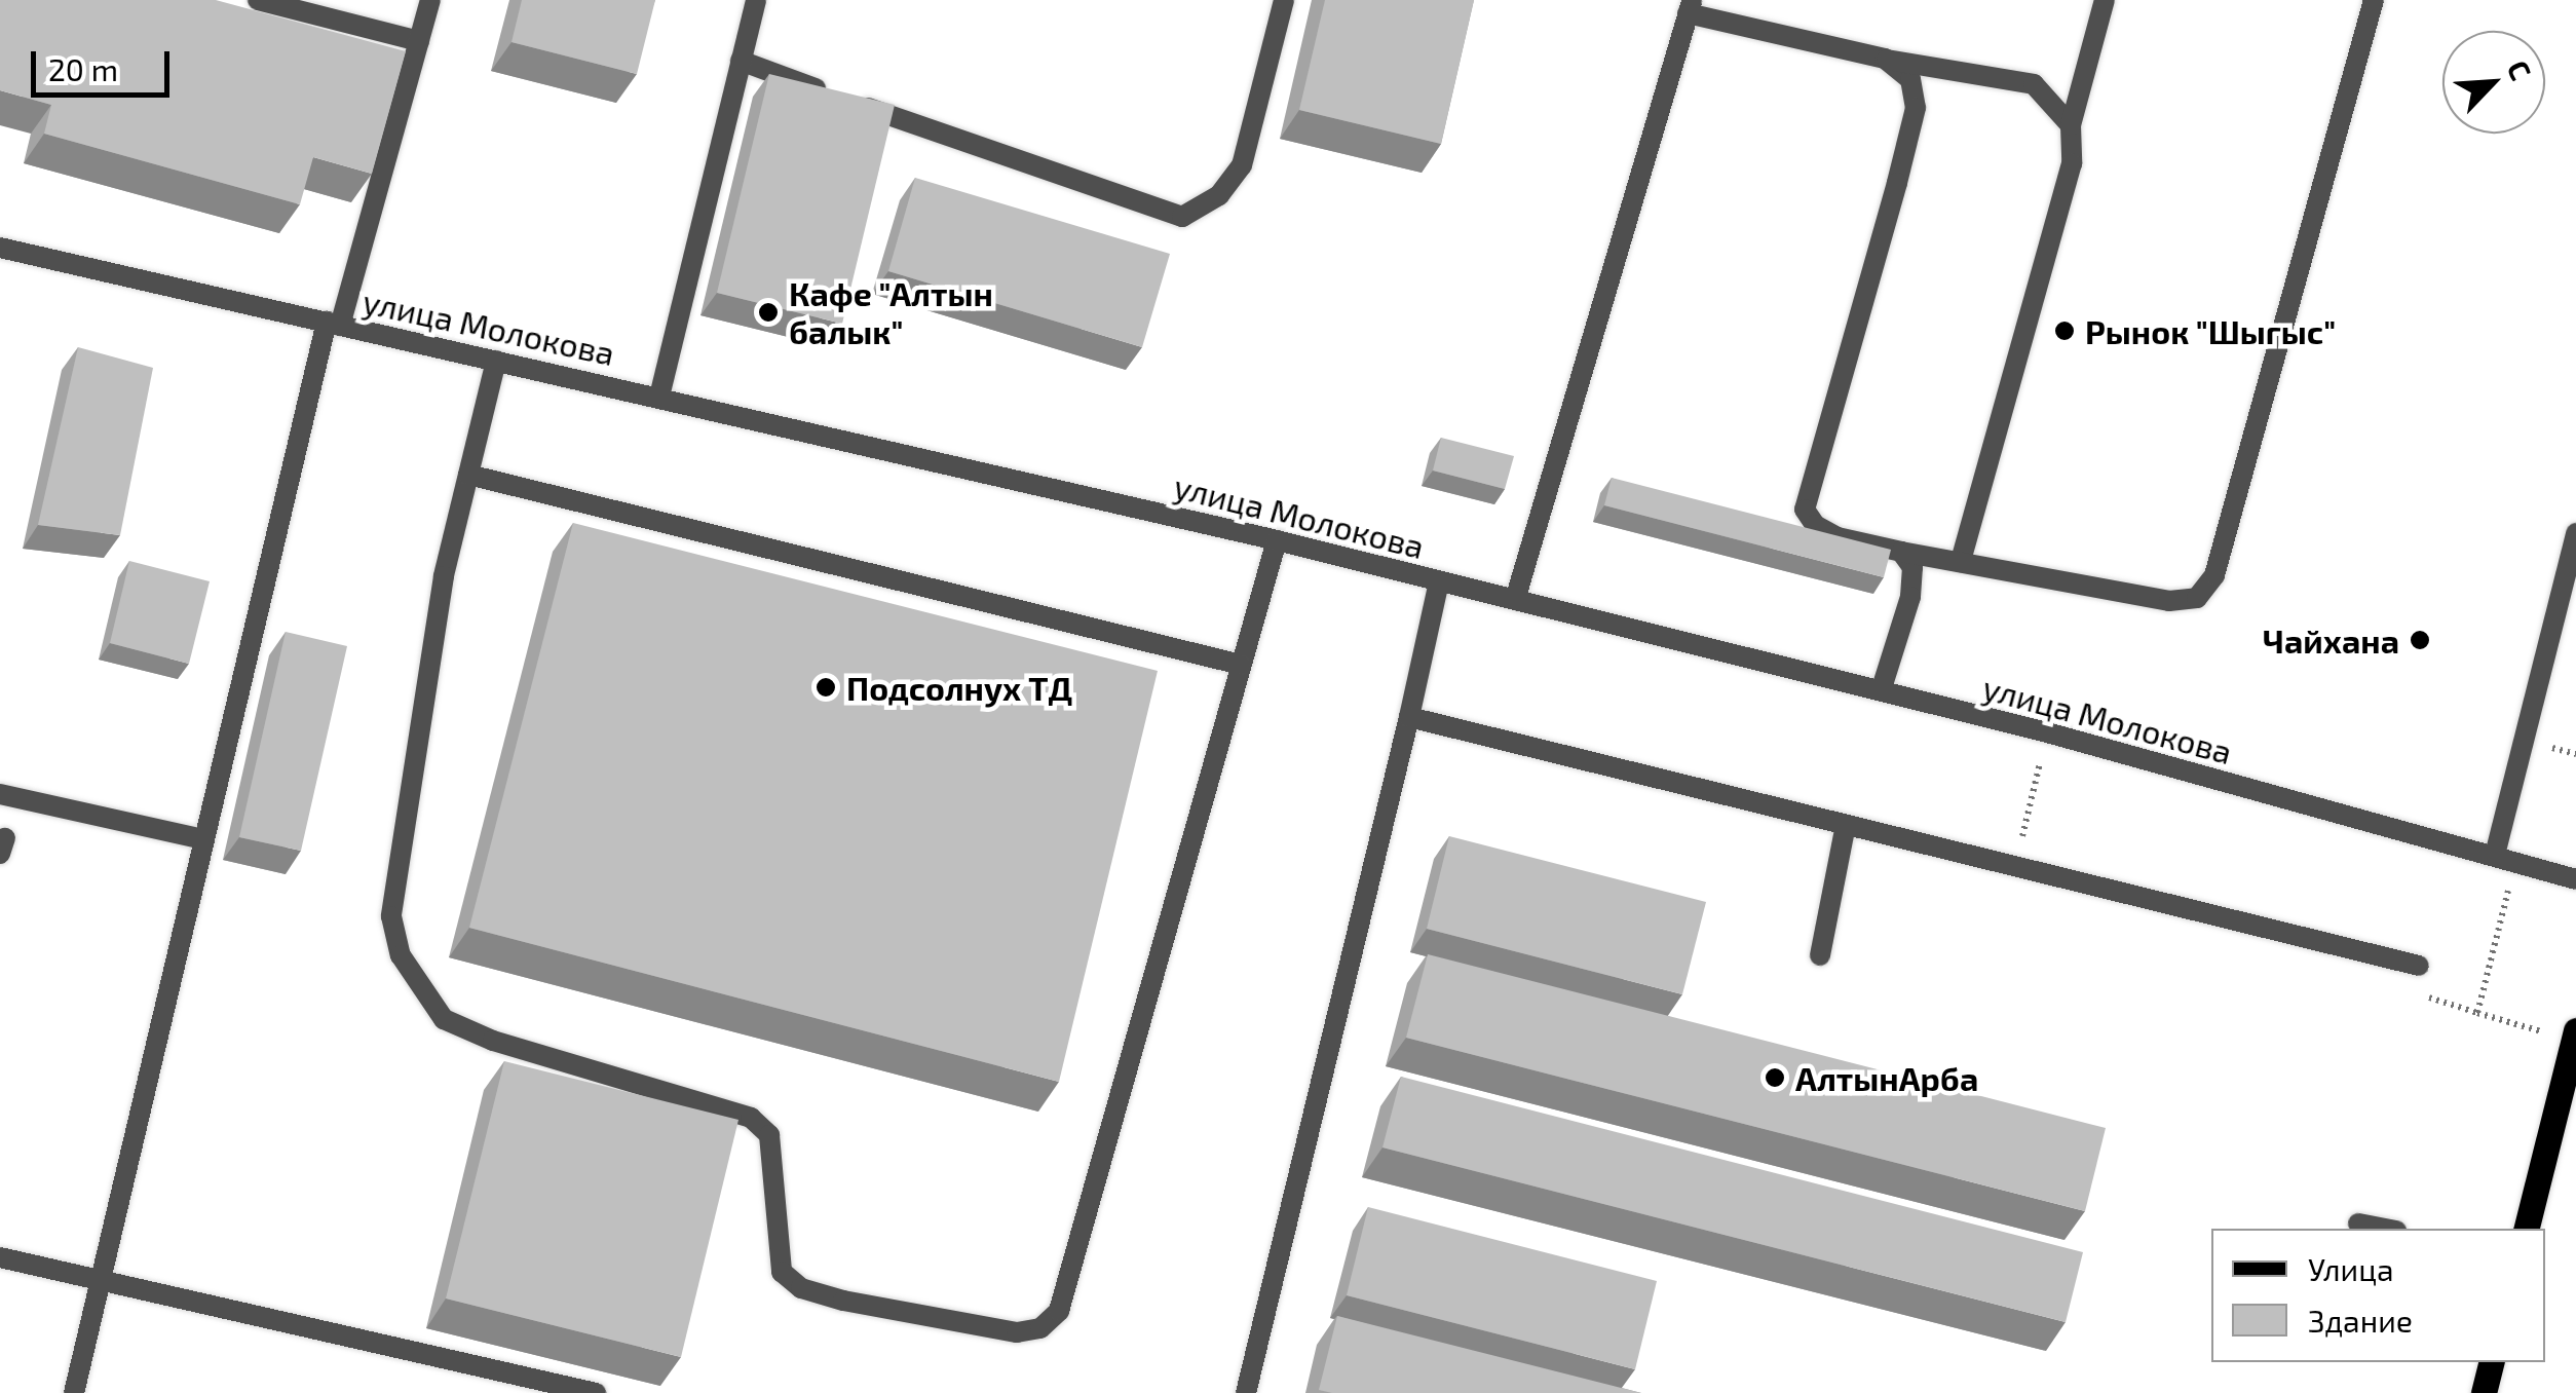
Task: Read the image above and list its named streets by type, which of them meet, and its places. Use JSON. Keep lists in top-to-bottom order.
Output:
{
  "streets": {
    "street": ["улица Молокова"]
  },
  "places": [
    "Кафе \"Алтын балык\"",
    "Рынок \"Шыгыс\"",
    "Чайхана",
    "Подсолнух ТД",
    "АлтынАрба"
  ],
  "legend": ["Улица", "Здание"],
  "scale_bar": "20 m",
  "north": "top right"
}
